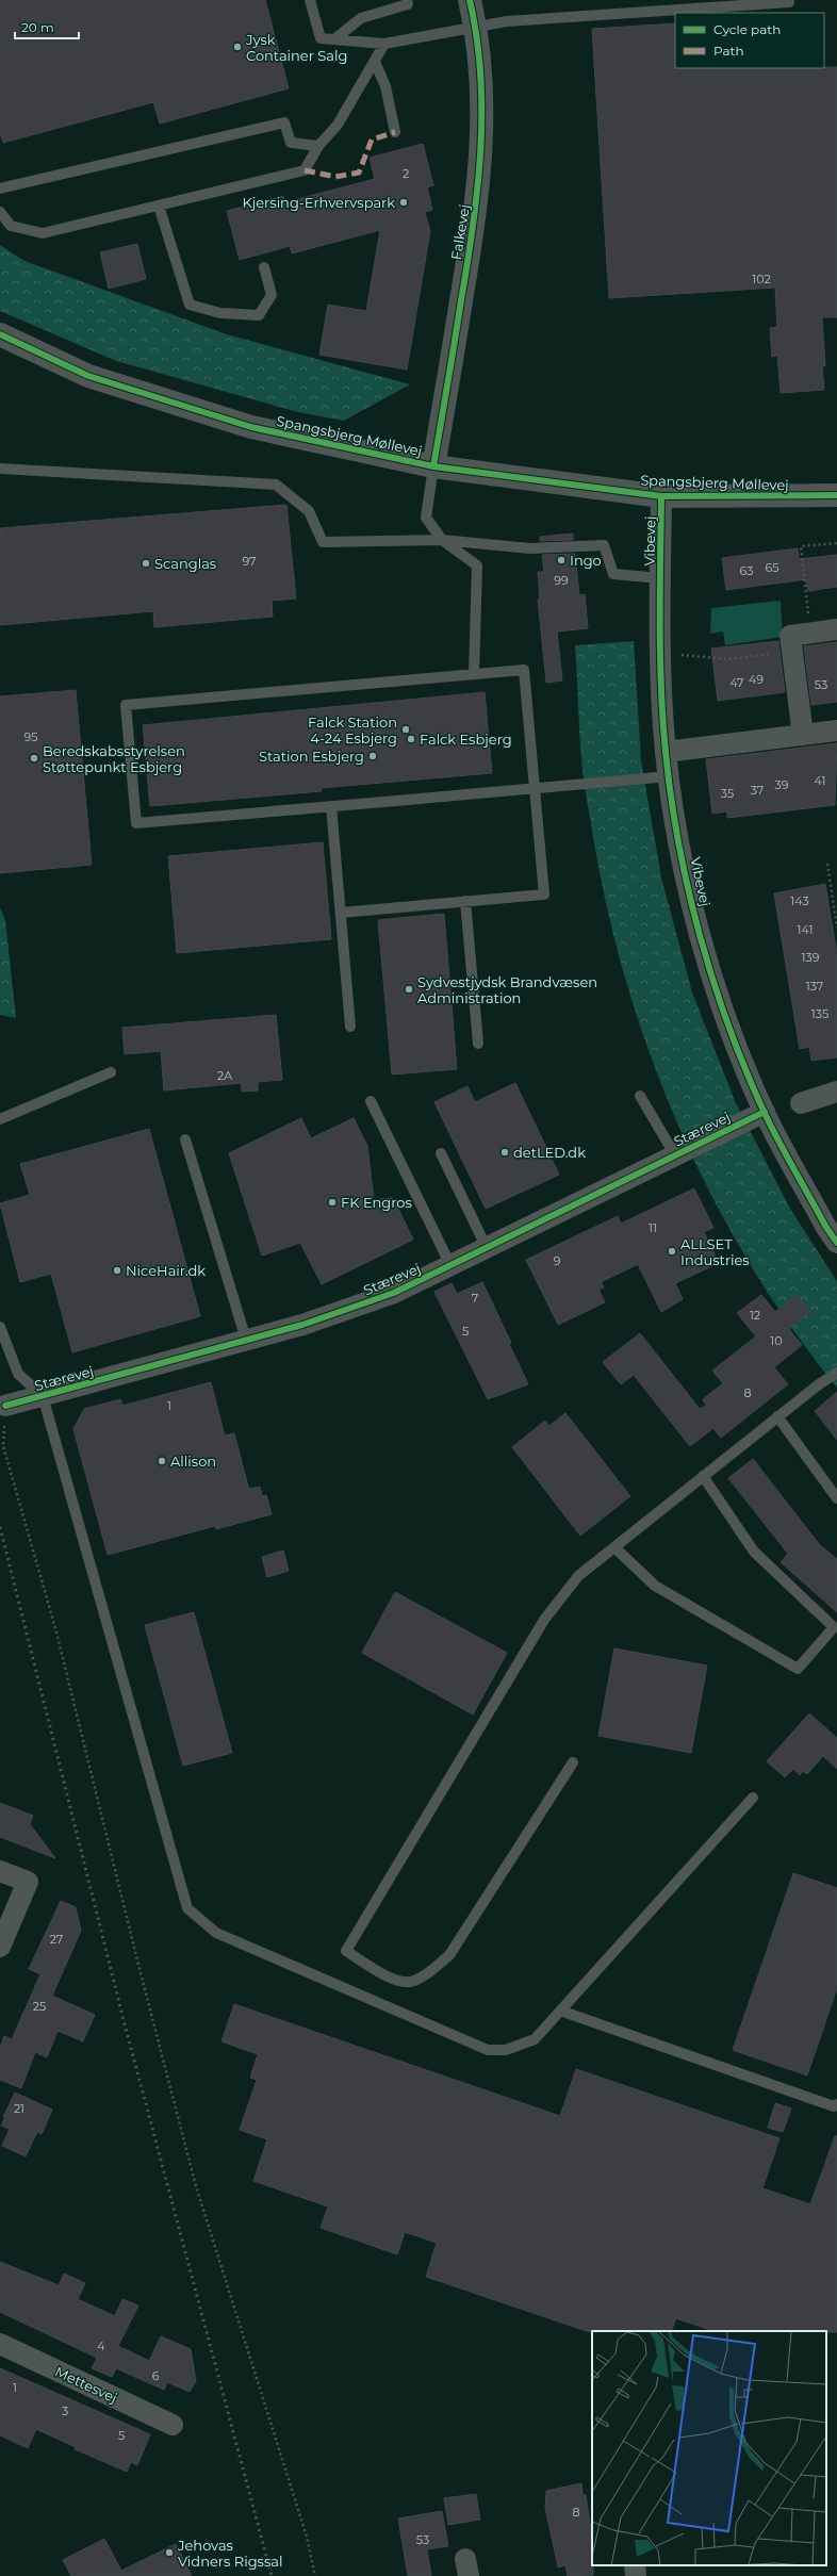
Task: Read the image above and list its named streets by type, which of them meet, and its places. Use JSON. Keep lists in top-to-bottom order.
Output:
{
  "streets": {
    "street": [
      "Falkevej",
      "Spangsbjerg Møllevej",
      "Vibevej",
      "Stærevej",
      "Mettesvej"
    ]
  },
  "crossings": [
    ["Falkevej", "Spangsbjerg Møllevej"],
    ["Spangsbjerg Møllevej", "Vibevej"],
    ["Vibevej", "Stærevej"]
  ],
  "places": [
    "Jysk Container Salg",
    "Kjersing-Erhvervspark",
    "Ingo",
    "Scanglas",
    "Falck Station 4-24 Esbjerg",
    "Falck Esbjerg",
    "Station Esbjerg",
    "Beredskabsstyrelsen Støttepunkt Esbjerg",
    "Sydvestjydsk Brandvæsen Administration",
    "detLED.dk",
    "FK Engros",
    "ALLSET Industries",
    "NiceHair.dk",
    "Allison",
    "Jehovas Vidners Rigssal"
  ],
  "house_numbers": [
    "2",
    "102",
    "97",
    "65",
    "63",
    "99",
    "49",
    "47",
    "53",
    "95",
    "41",
    "39",
    "37",
    "35",
    "143",
    "141",
    "139",
    "137",
    "135",
    "2A",
    "11",
    "9",
    "7",
    "12",
    "5",
    "10",
    "8",
    "1",
    "27",
    "25",
    "21",
    "4",
    "6",
    "1",
    "3",
    "5",
    "8",
    "53"
  ],
  "legend": ["Cycle path", "Path"],
  "scale_bar": "20 m"
}
